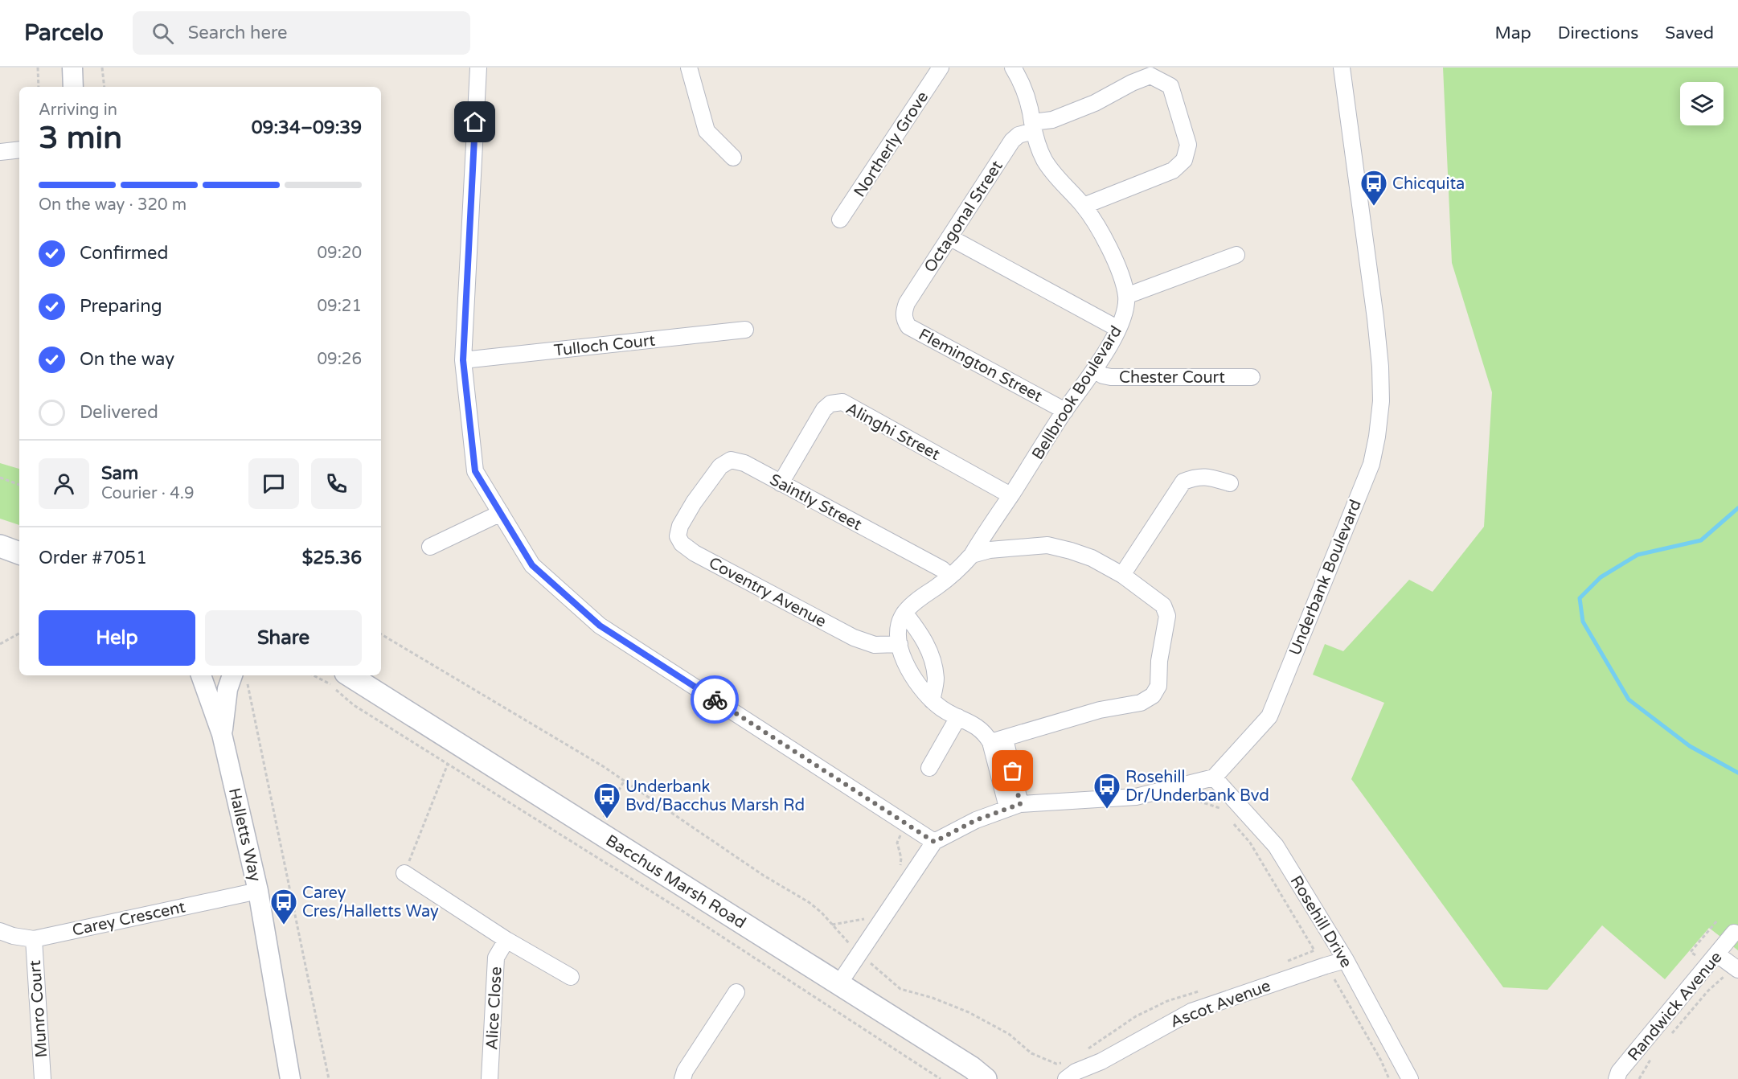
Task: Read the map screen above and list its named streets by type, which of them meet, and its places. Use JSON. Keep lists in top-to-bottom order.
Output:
{
  "streets": {
    "main road": ["Bacchus Marsh Road"],
    "street": [
      "Northerly Grove",
      "Octagonal Street",
      "Tulloch Court",
      "Flemington Street",
      "Chester Court",
      "Bellbrook Boulevard",
      "Alinghi Street",
      "Saintly Street",
      "Underbank Boulevard",
      "Coventry Avenue",
      "Halletts Way",
      "Carey Crescent",
      "Rosehill Drive",
      "Ascot Avenue",
      "Randwick Avenue",
      "Alice Close",
      "Munro Court"
    ]
  },
  "crossings": [
    ["Octagonal Street", "Flemington Street"],
    ["Octagonal Street", "Bellbrook Boulevard"],
    ["Flemington Street", "Bellbrook Boulevard"],
    ["Chester Court", "Bellbrook Boulevard"],
    ["Bellbrook Boulevard", "Alinghi Street"],
    ["Bellbrook Boulevard", "Saintly Street"],
    ["Alinghi Street", "Saintly Street"],
    ["Saintly Street", "Coventry Avenue"],
    ["Underbank Boulevard", "Rosehill Drive"],
    ["Halletts Way", "Carey Crescent"],
    ["Carey Crescent", "Munro Court"],
    ["Rosehill Drive", "Ascot Avenue"]
  ],
  "places": {
    "bus stop": [
      "Chicquita",
      "Rosehill Dr/Underbank Bvd",
      "Underbank Bvd/Bacchus Marsh Rd",
      "Carey Cres/Halletts Way"
    ]
  },
  "page": {
    "header": "Parcelo",
    "search": "Search here",
    "nav": ["Map", "Directions", "Saved"],
    "heading": ["3 min", "Arriving in", "09:34–09:39"],
    "panel": [
      "Sam",
      "Courier · 4.9",
      "Order #7051",
      "$25.36"
    ],
    "bar": "On the way · 320 m",
    "list": [
      ["Confirmed", "09:20"],
      ["Preparing", "09:21"],
      ["On the way", "09:26"],
      "Delivered"
    ],
    "buttons": ["Help", "Share"]
  }
}
